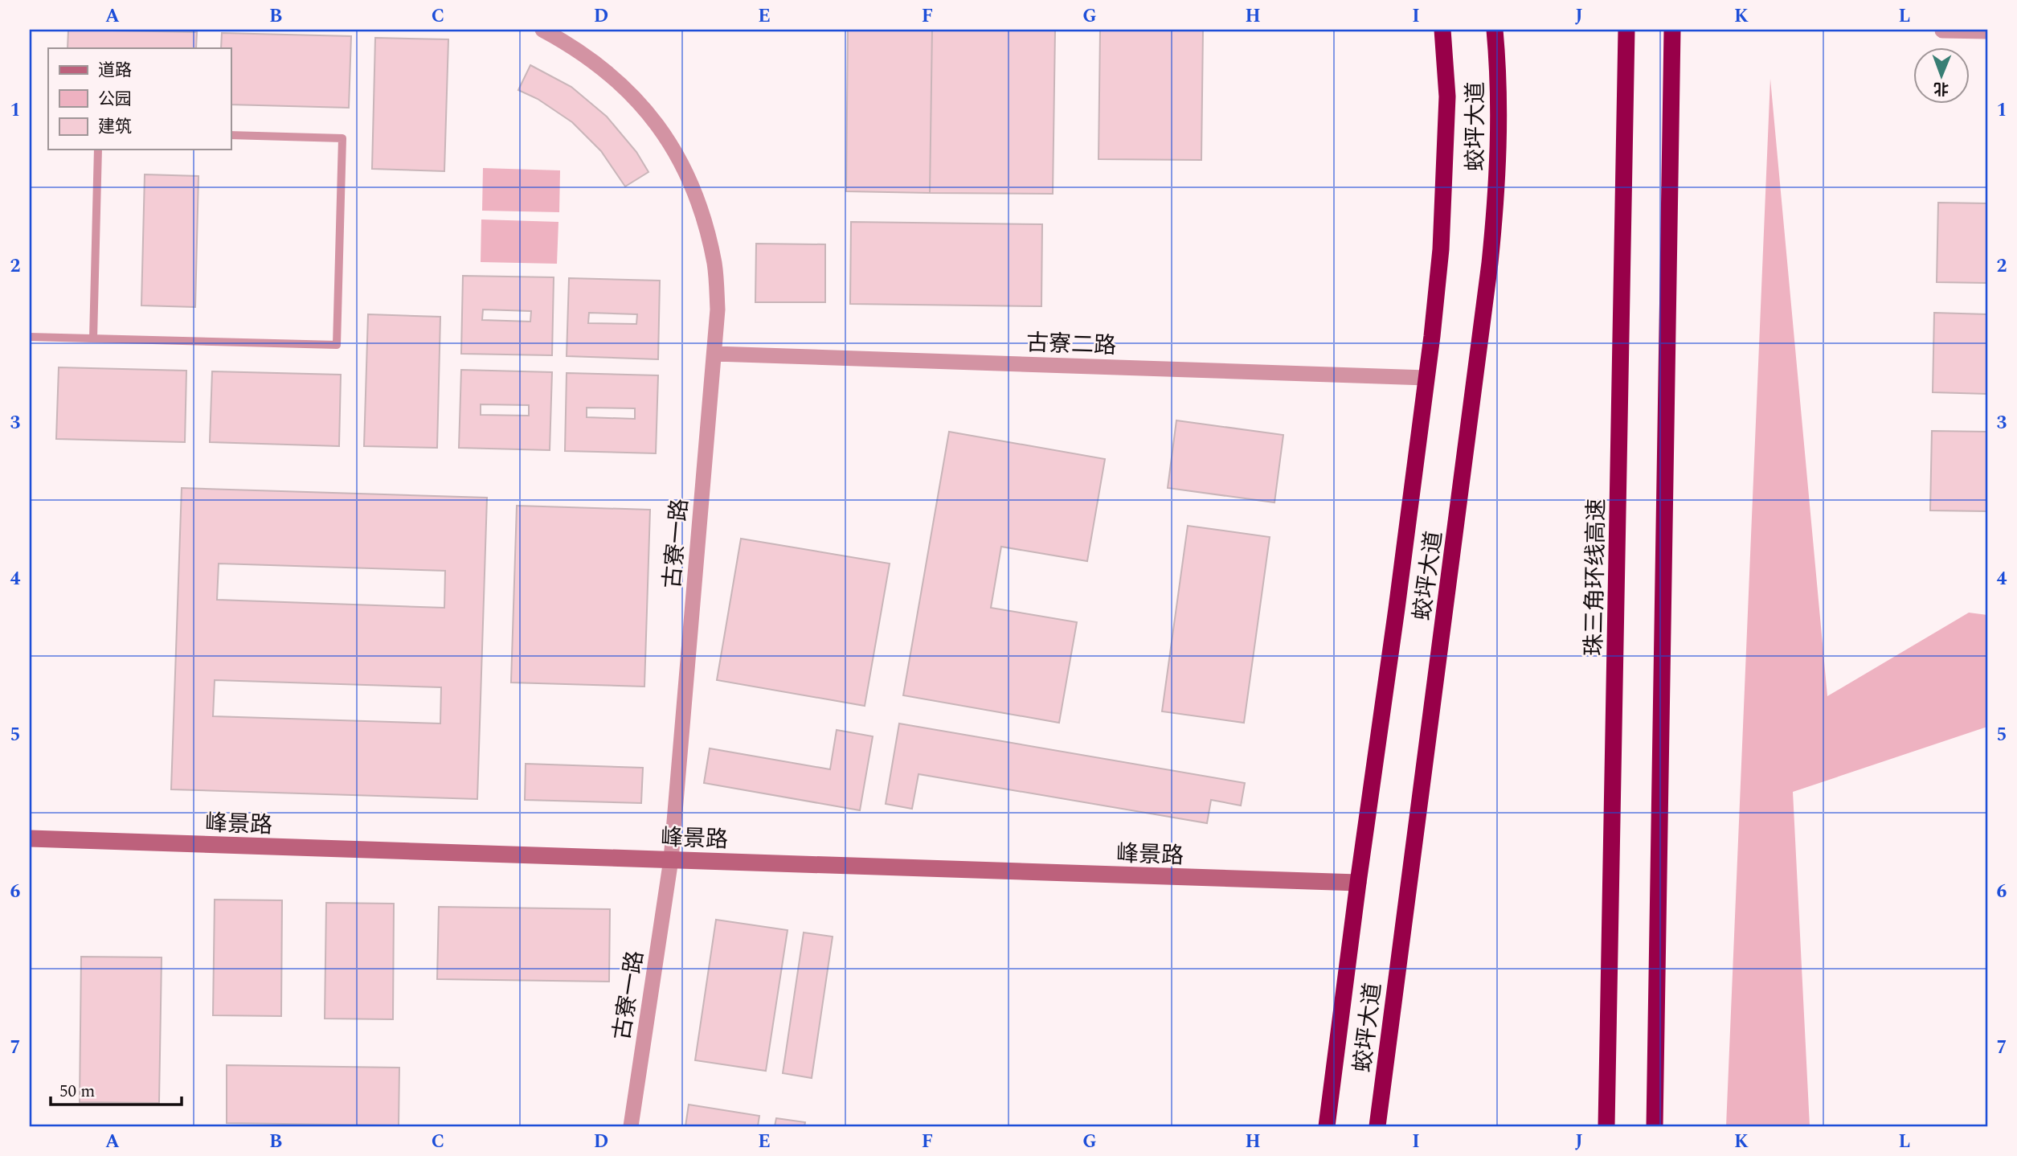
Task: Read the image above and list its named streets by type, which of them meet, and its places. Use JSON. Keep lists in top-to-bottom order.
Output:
{
  "streets": {
    "highway": ["蛟坪大道", "珠三角环线高速"],
    "street": ["古寮二路", "古寮一路", "峰景路"]
  },
  "crossings": [
    ["蛟坪大道", "古寮二路"],
    ["蛟坪大道", "峰景路"],
    ["古寮二路", "古寮一路"],
    ["古寮一路", "峰景路"]
  ],
  "legend": ["道路", "公园", "建筑"],
  "scale_bar": "50 m",
  "north": "bottom",
  "grid": {
    "columns": [
      "A",
      "B",
      "C",
      "D",
      "E",
      "F",
      "G",
      "H",
      "I",
      "J",
      "K",
      "L"
    ],
    "rows": [
      "1",
      "2",
      "3",
      "4",
      "5",
      "6",
      "7"
    ]
  }
}
